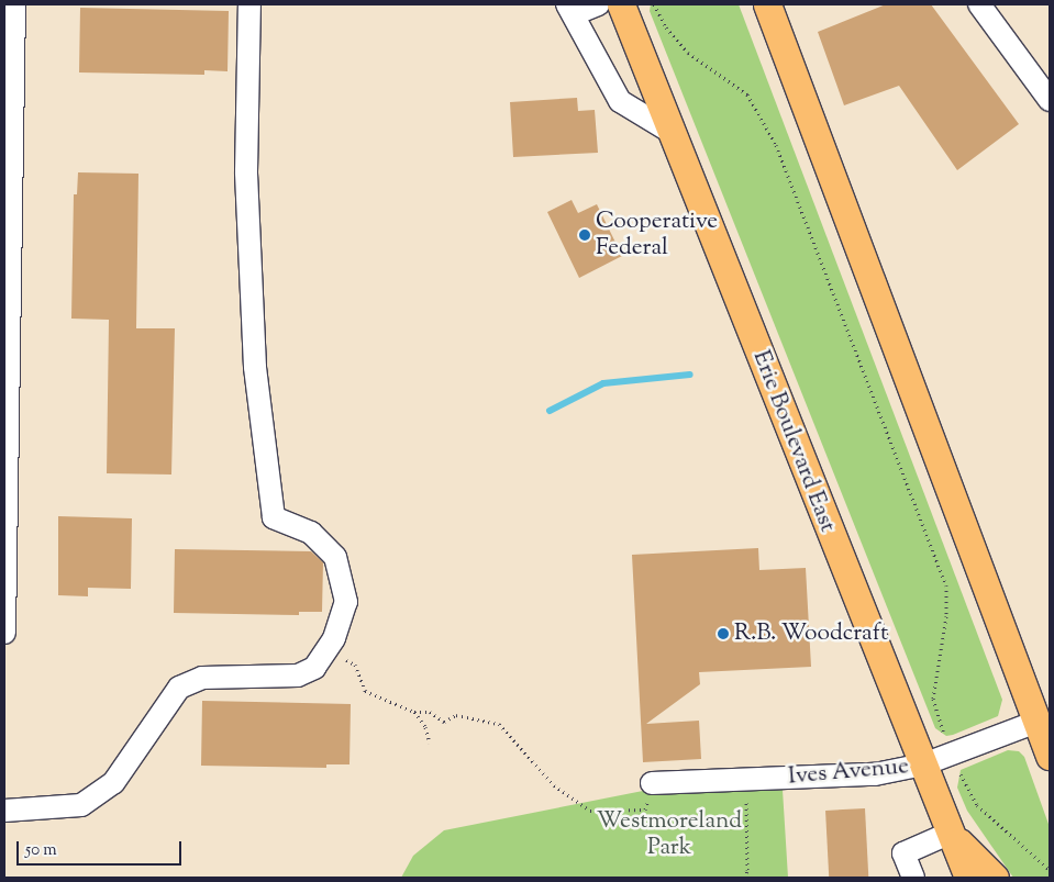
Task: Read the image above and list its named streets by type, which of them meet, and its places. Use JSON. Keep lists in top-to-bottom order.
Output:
{
  "streets": {
    "main road": ["Erie Boulevard East"],
    "street": ["Ives Avenue"]
  },
  "crossings": [
    ["Erie Boulevard East", "Ives Avenue"]
  ],
  "parks": ["Westmoreland Park"],
  "places": ["Cooperative Federal", "R.B. Woodcraft"],
  "scale_bar": "50 m"
}
